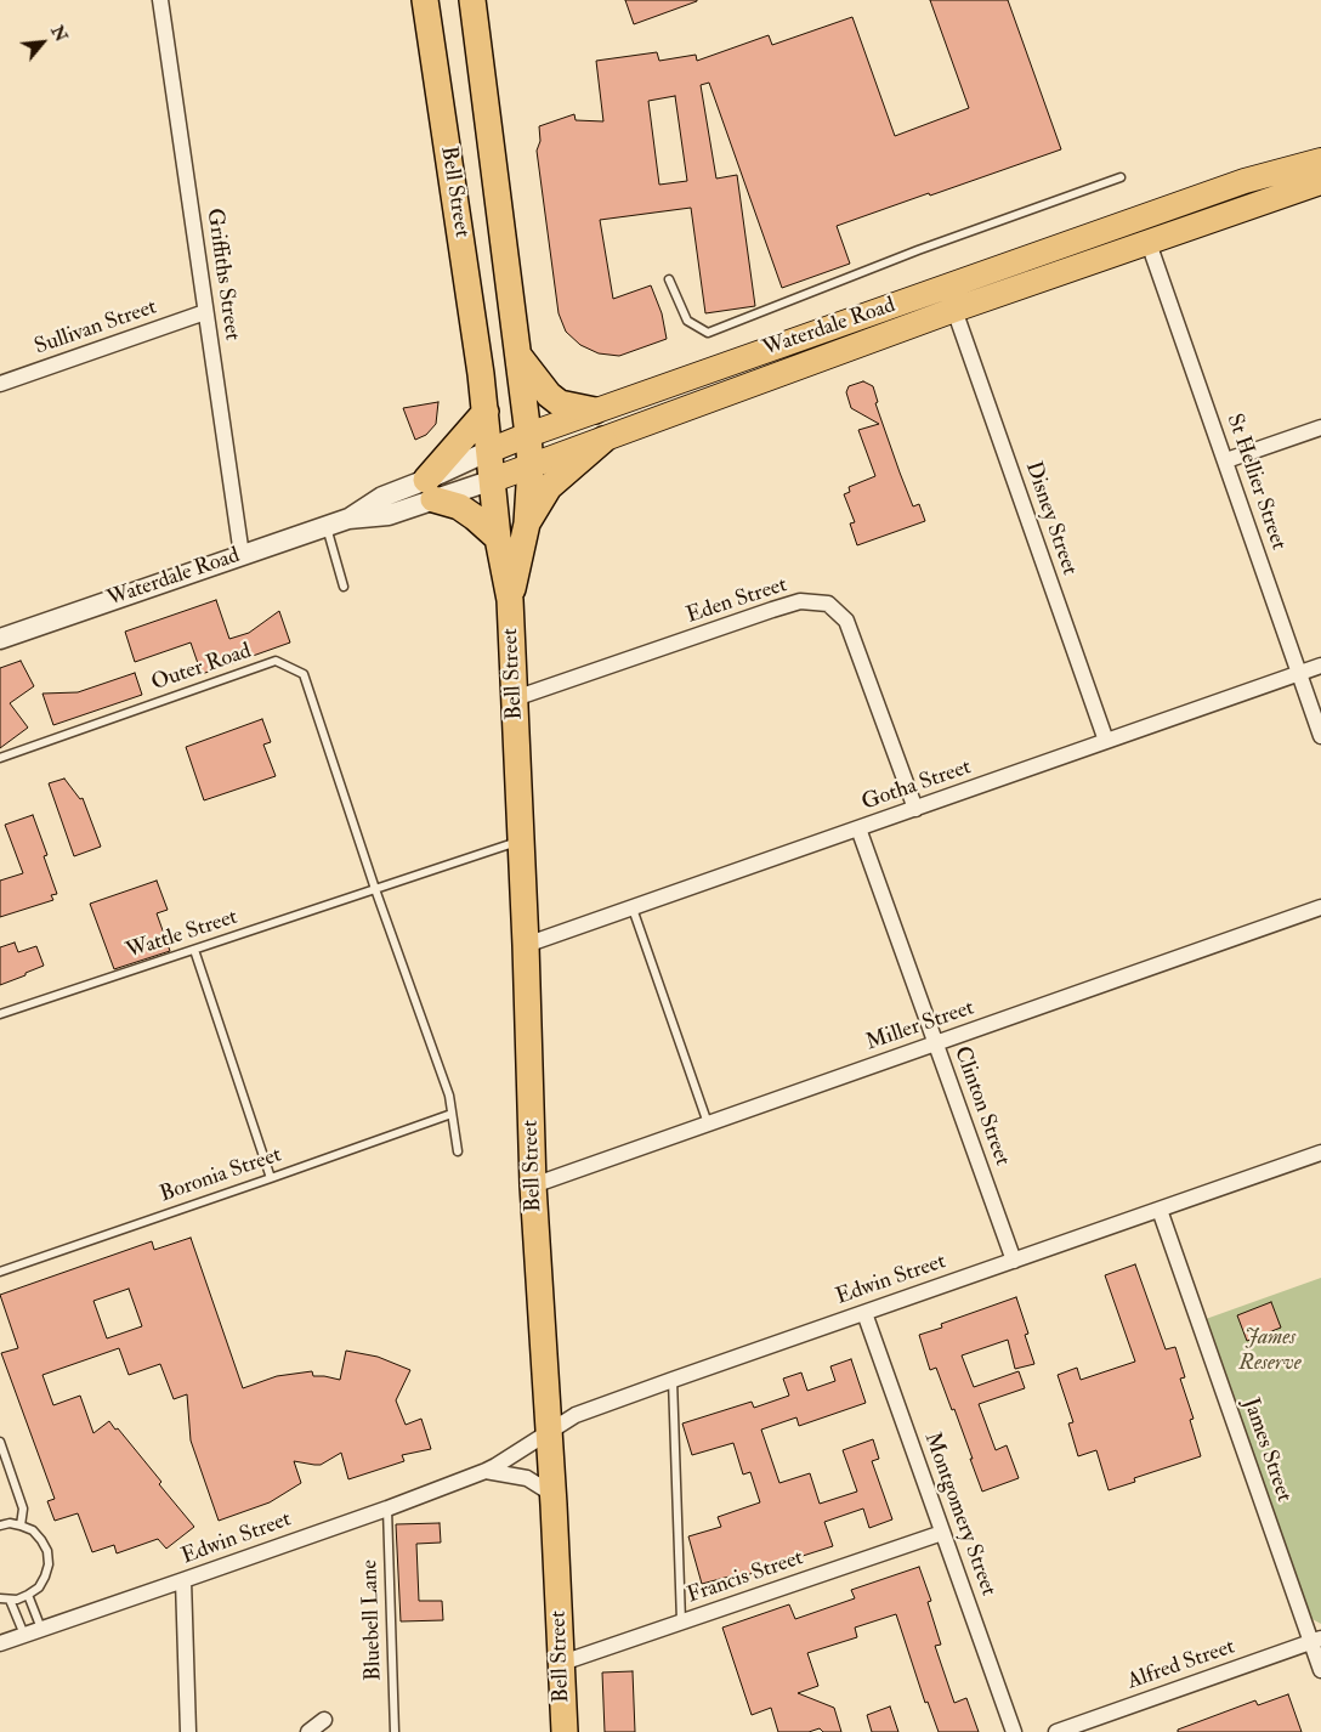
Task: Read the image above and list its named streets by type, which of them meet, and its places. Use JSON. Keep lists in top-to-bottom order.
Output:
{
  "streets": {
    "highway": ["Bell Street"],
    "main road": ["Waterdale Road"],
    "street": [
      "Griffiths Street",
      "Sullivan Street",
      "St Hellier Street",
      "Disney Street",
      "Eden Street",
      "Gotha Street",
      "Miller Street",
      "Clinton Street",
      "Edwin Street",
      "James Street",
      "Montgomery Street",
      "Francis Street",
      "Alfred Street"
    ],
    "lane": [
      "Outer Road",
      "Wattle Street",
      "Boronia Street",
      "Bluebell Lane"
    ]
  },
  "crossings": [
    ["Bell Street", "Waterdale Road"],
    ["Bell Street", "Eden Street"],
    ["Bell Street", "Gotha Street"],
    ["Bell Street", "Wattle Street"],
    ["Bell Street", "Miller Street"],
    ["Bell Street", "Edwin Street"],
    ["Bell Street", "Francis Street"],
    ["Griffiths Street", "Sullivan Street"],
    ["Griffiths Street", "Waterdale Road"],
    ["Waterdale Road", "St Hellier Street"],
    ["Waterdale Road", "Disney Street"],
    ["St Hellier Street", "Gotha Street"],
    ["Disney Street", "Gotha Street"],
    ["Eden Street", "Gotha Street"],
    ["Outer Road", "Wattle Street"],
    ["Outer Road", "Boronia Street"],
    ["Gotha Street", "Clinton Street"],
    ["Miller Street", "Clinton Street"],
    ["Clinton Street", "Edwin Street"],
    ["Edwin Street", "James Street"],
    ["Edwin Street", "Montgomery Street"],
    ["Edwin Street", "Bluebell Lane"],
    ["James Street", "Alfred Street"],
    ["Montgomery Street", "Francis Street"]
  ],
  "parks": ["James Reserve"],
  "north": "top right"
}
